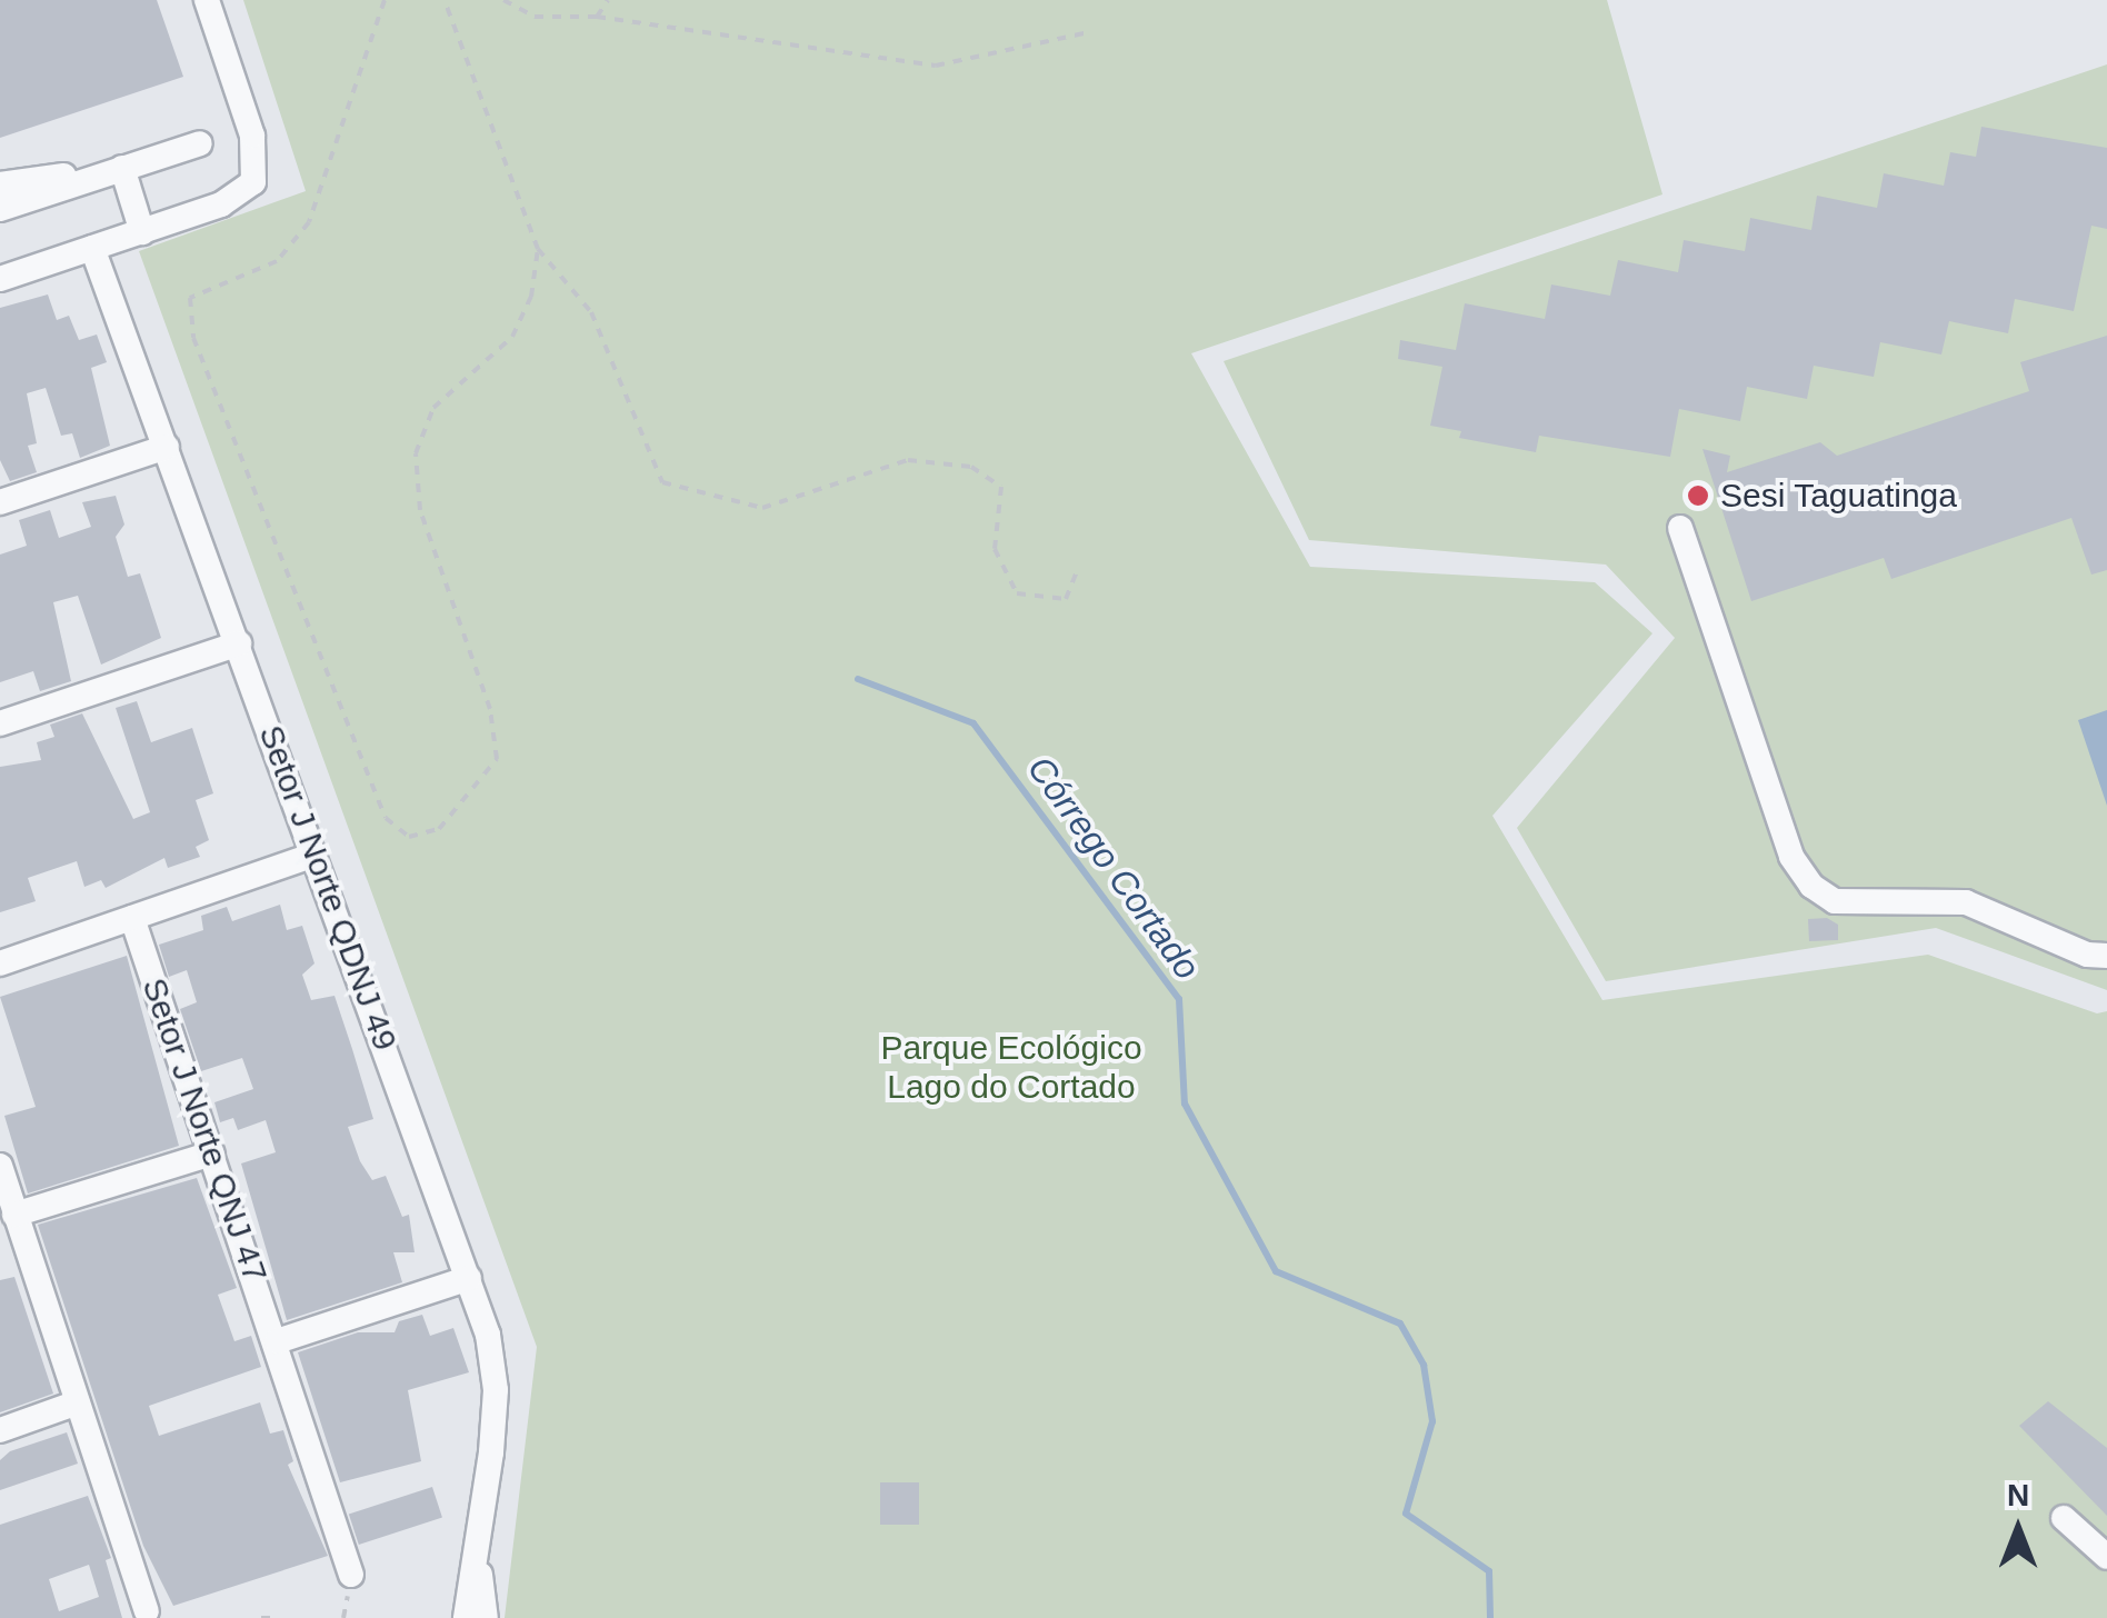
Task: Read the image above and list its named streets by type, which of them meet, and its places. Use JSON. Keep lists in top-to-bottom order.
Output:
{
  "streets": {
    "street": ["Setor J Norte QDNJ 49", "Setor J Norte QNJ 47"]
  },
  "water": ["Córrego Cortado"],
  "parks": ["Parque Ecológico Lago do Cortado"],
  "places": ["Sesi Taguatinga"],
  "north": "top"
}
